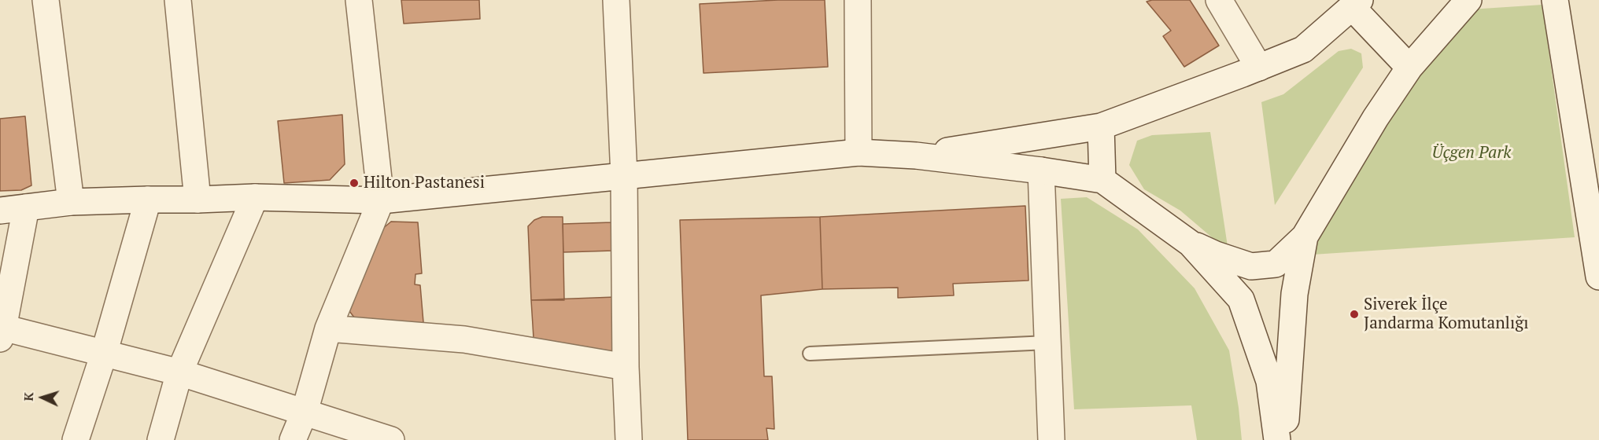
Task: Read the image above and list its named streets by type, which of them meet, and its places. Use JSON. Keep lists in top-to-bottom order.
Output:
{
  "parks": ["Üçgen Park"],
  "places": ["Hilton Pastanesi", "Siverek İlçe Jandarma Komutanlığı"],
  "north": "left"
}
